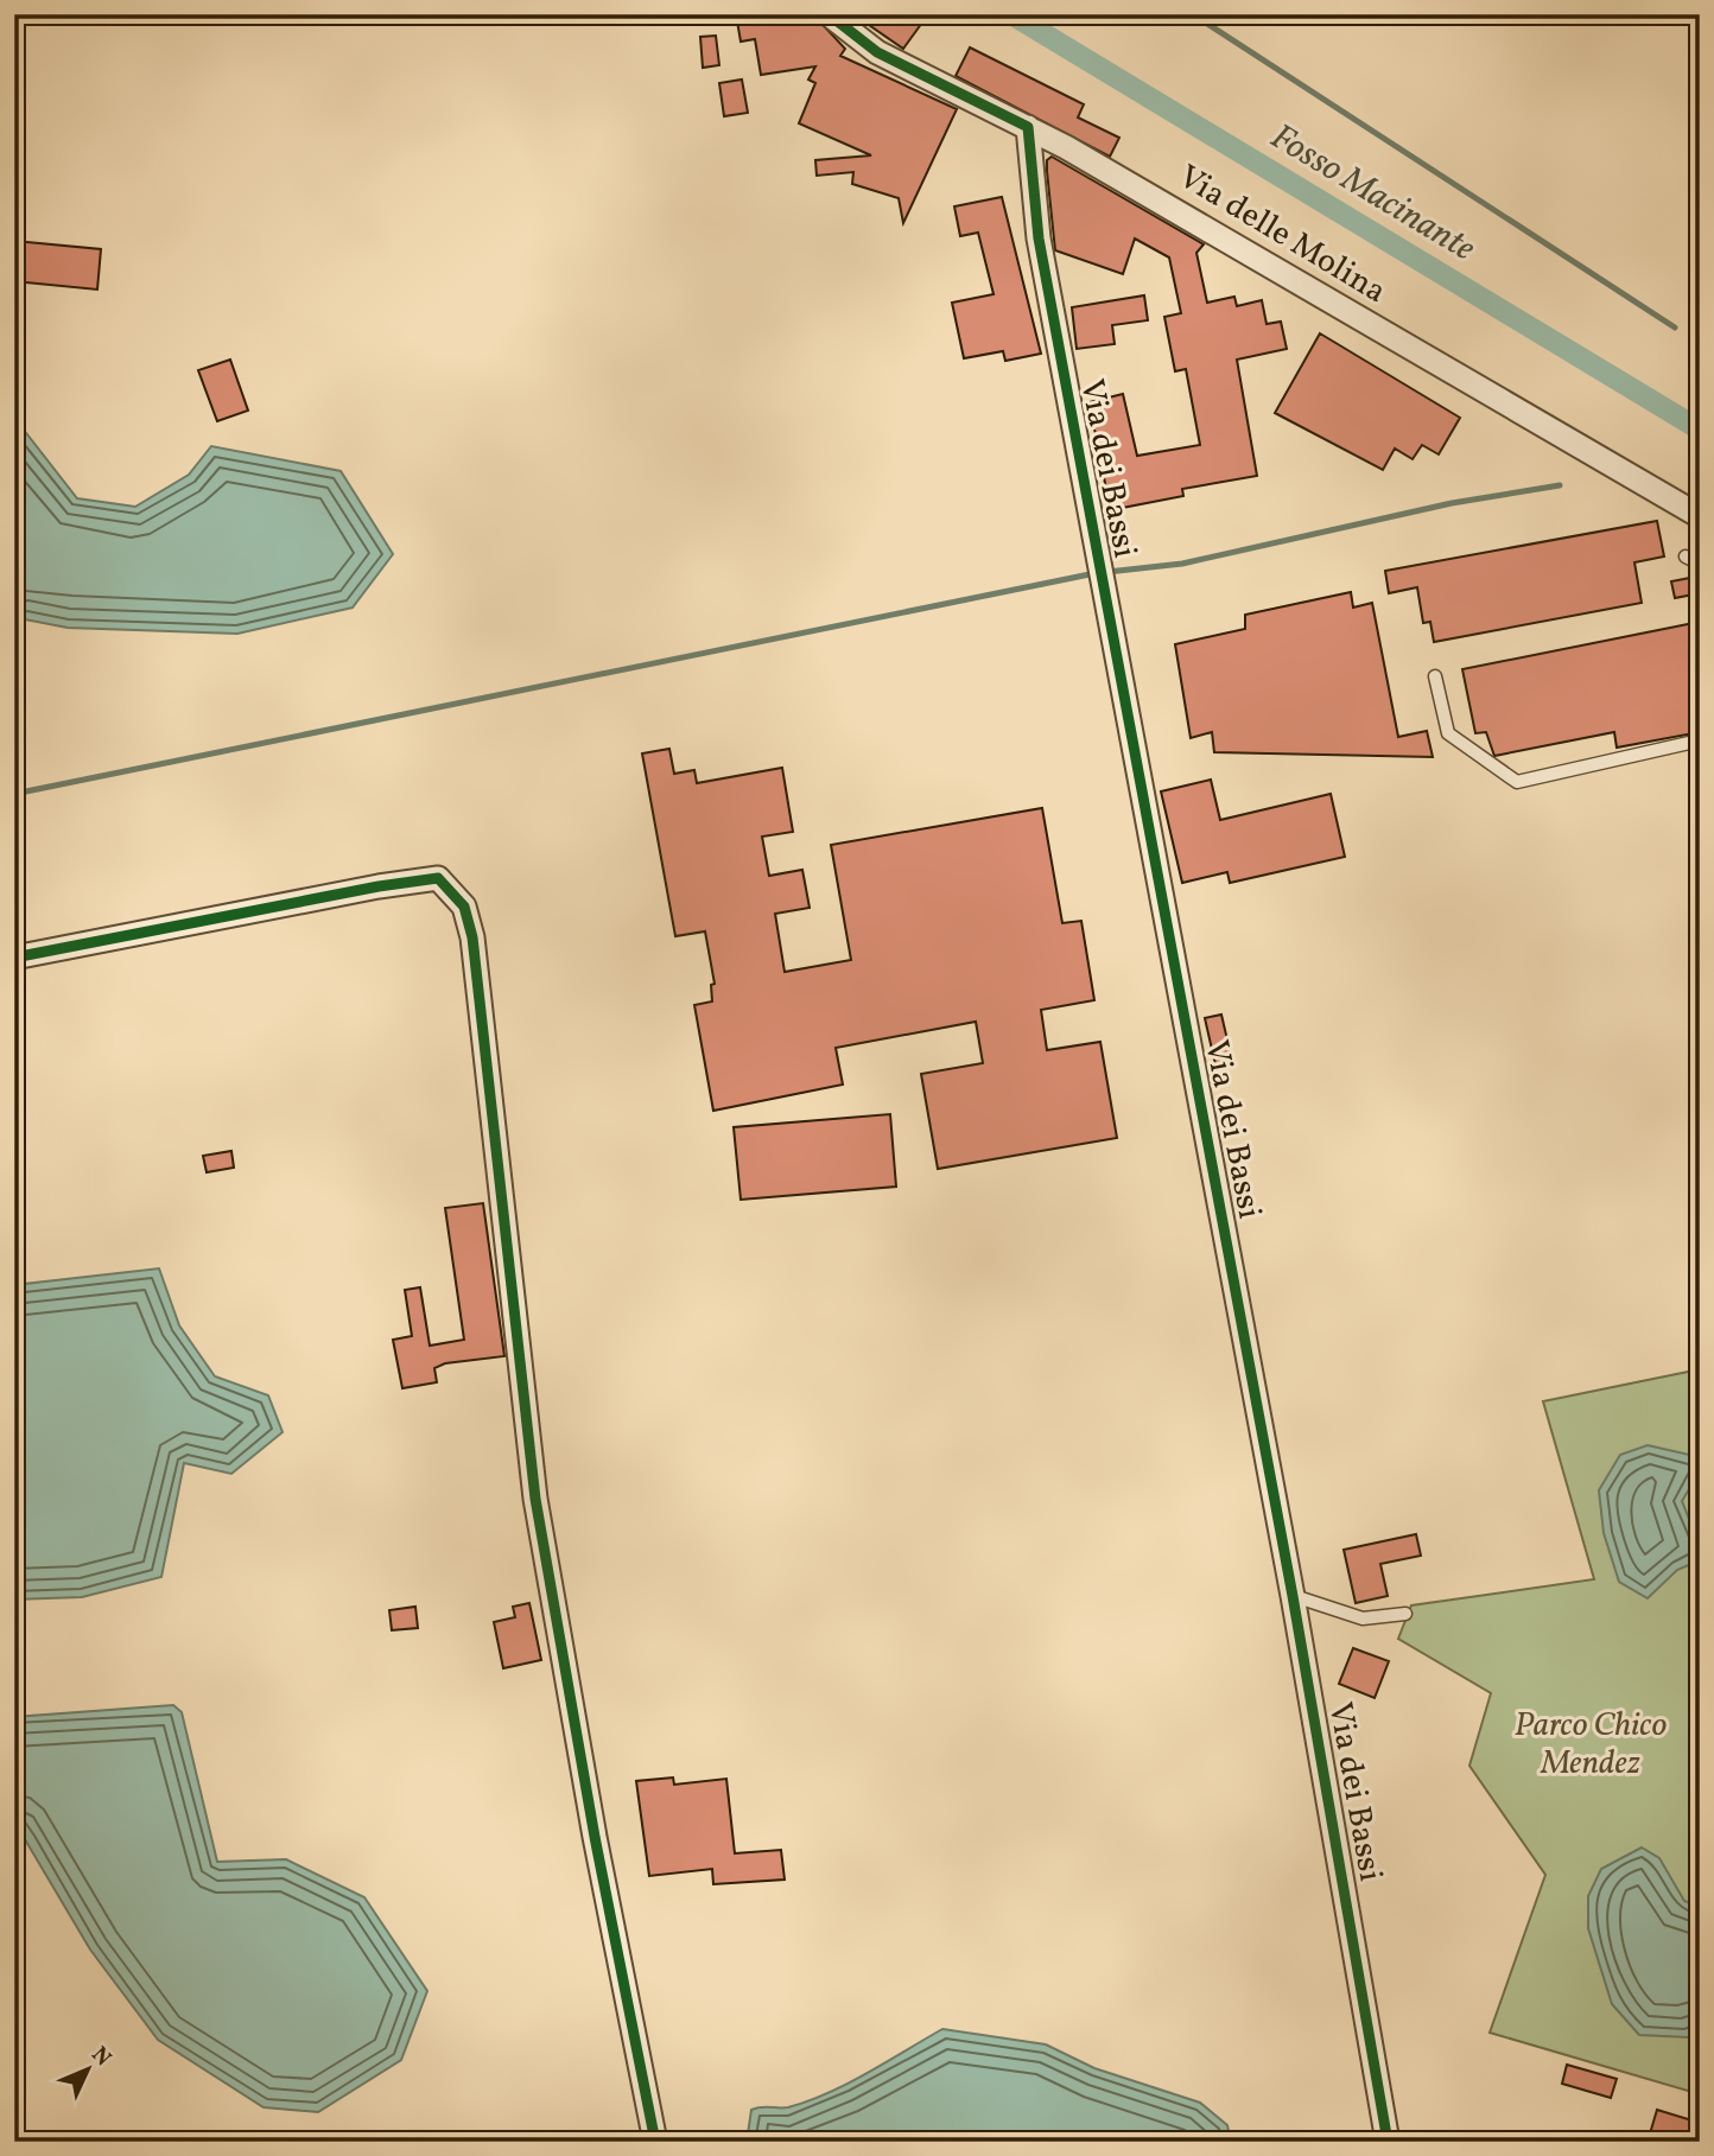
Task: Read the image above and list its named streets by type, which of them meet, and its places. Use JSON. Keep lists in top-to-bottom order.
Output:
{
  "streets": {
    "street": ["Via delle Molina", "Via dei Bassi"]
  },
  "crossings": [
    ["Via delle Molina", "Via dei Bassi"]
  ],
  "water": ["Fosso Macinante"],
  "parks": ["Parco Chico Mendez"],
  "north": "top right"
}
